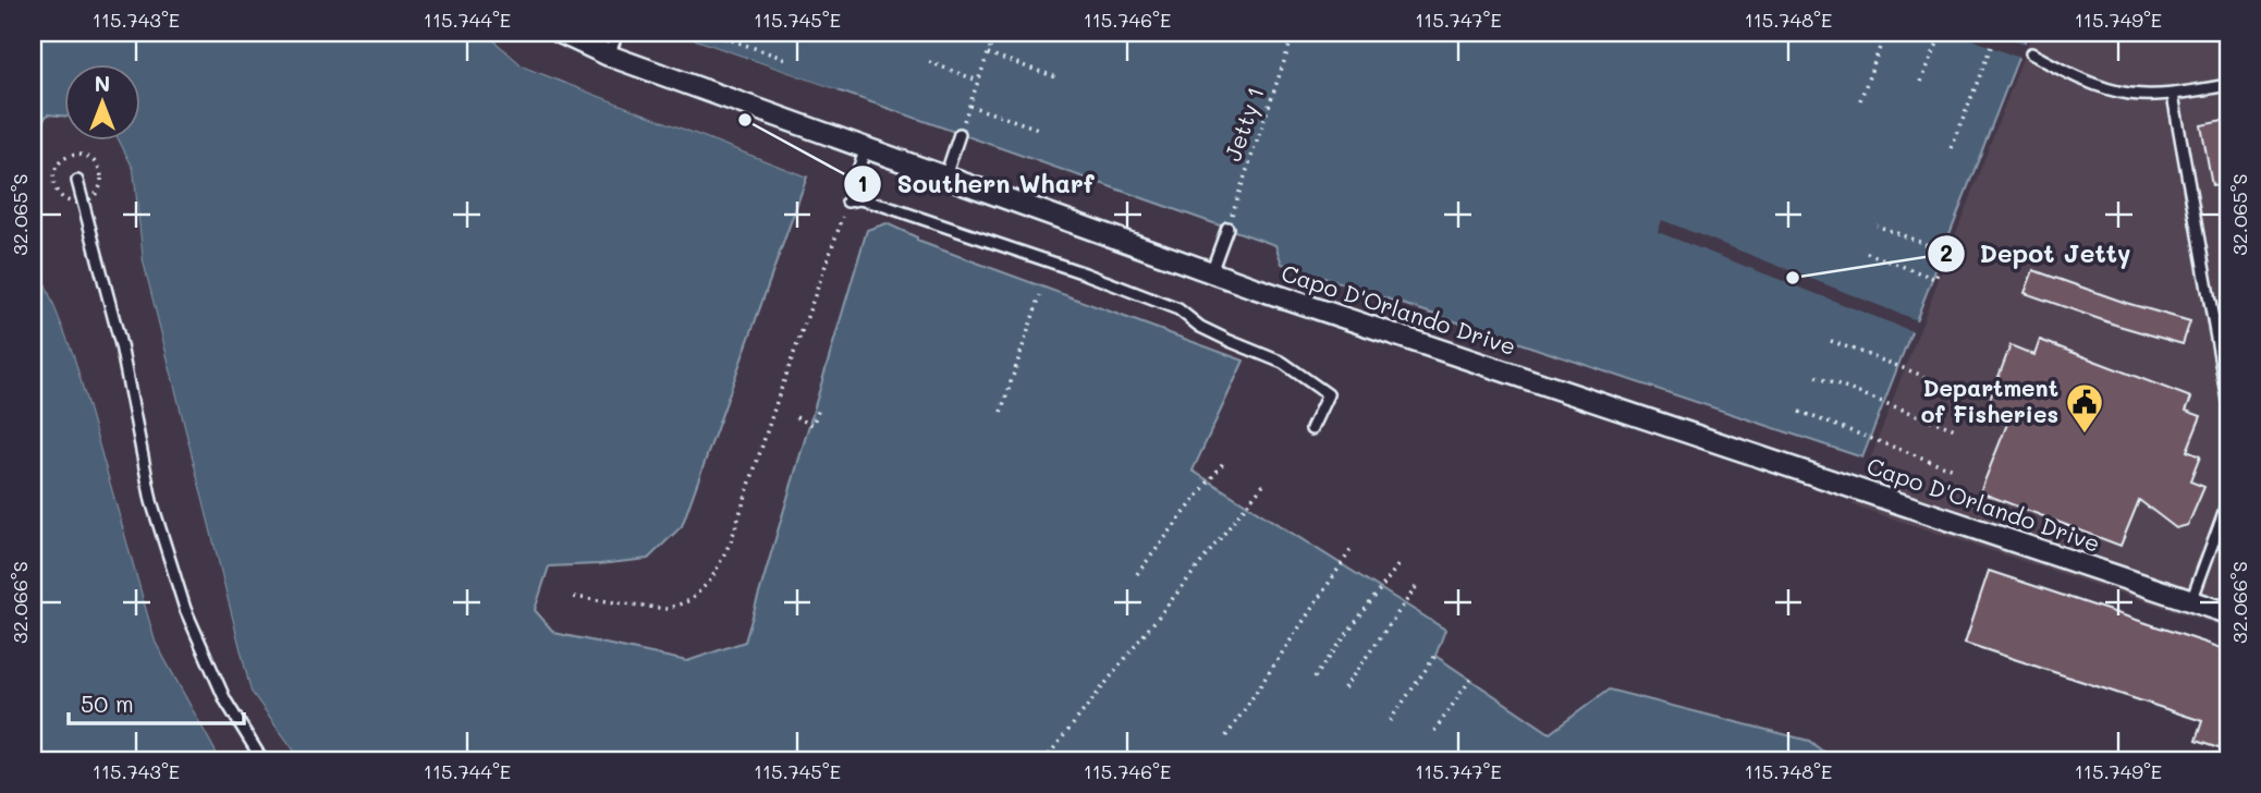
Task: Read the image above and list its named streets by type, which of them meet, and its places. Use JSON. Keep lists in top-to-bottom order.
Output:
{
  "streets": {
    "street": ["Capo D'Orlando Drive"],
    "path": ["Jetty 1"]
  },
  "places": {
    "other": ["Southern Wharf", "Depot Jetty"],
    "public building": ["Department of Fisheries"]
  },
  "scale_bar": "50 m",
  "north": "top",
  "coordinates": [
    "115.743°E",
    "115.744°E",
    "115.745°E",
    "115.746°E",
    "115.747°E",
    "115.748°E",
    "115.749°E",
    "32.065°S",
    "32.066°S"
  ]
}
